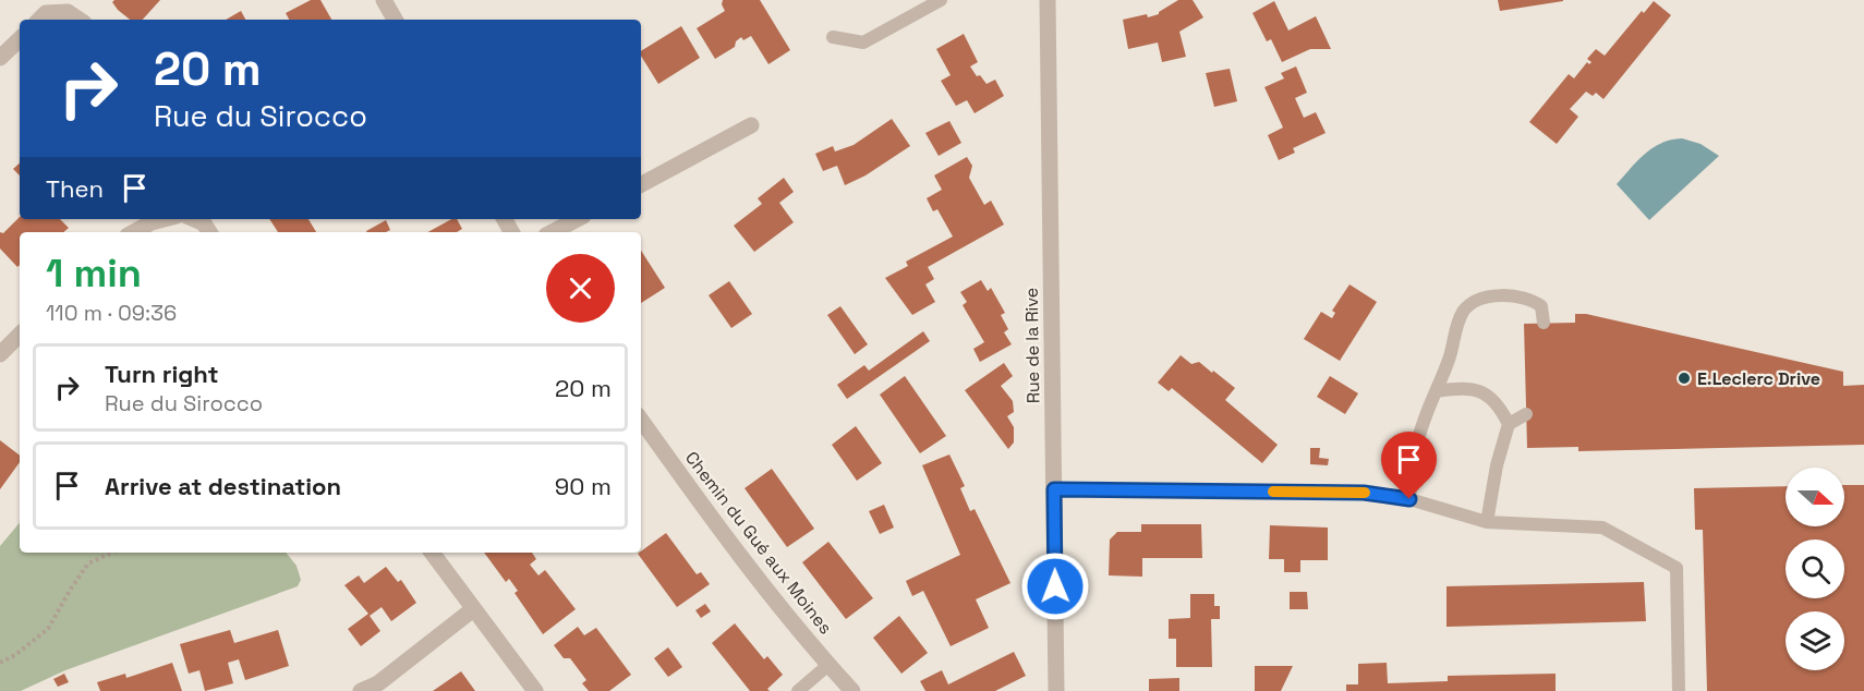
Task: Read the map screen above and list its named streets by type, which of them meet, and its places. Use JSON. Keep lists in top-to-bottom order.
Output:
{
  "streets": {
    "street": ["Rue de la Rive", "Chemin du Gué aux Moines"]
  },
  "places": ["E.Leclerc Drive"],
  "north": "right",
  "page": {
    "turn": ["20 m", "Rue du Sirocco"],
    "then": "Then",
    "heading": ["1 min", "110 m · 09:36"],
    "list": [
      {
        "name": "Turn right",
        "note": "Rue du Sirocco",
        "value": "20 m"
      },
      {
        "name": "Arrive at destination",
        "value": "90 m"
      }
    ]
  }
}
